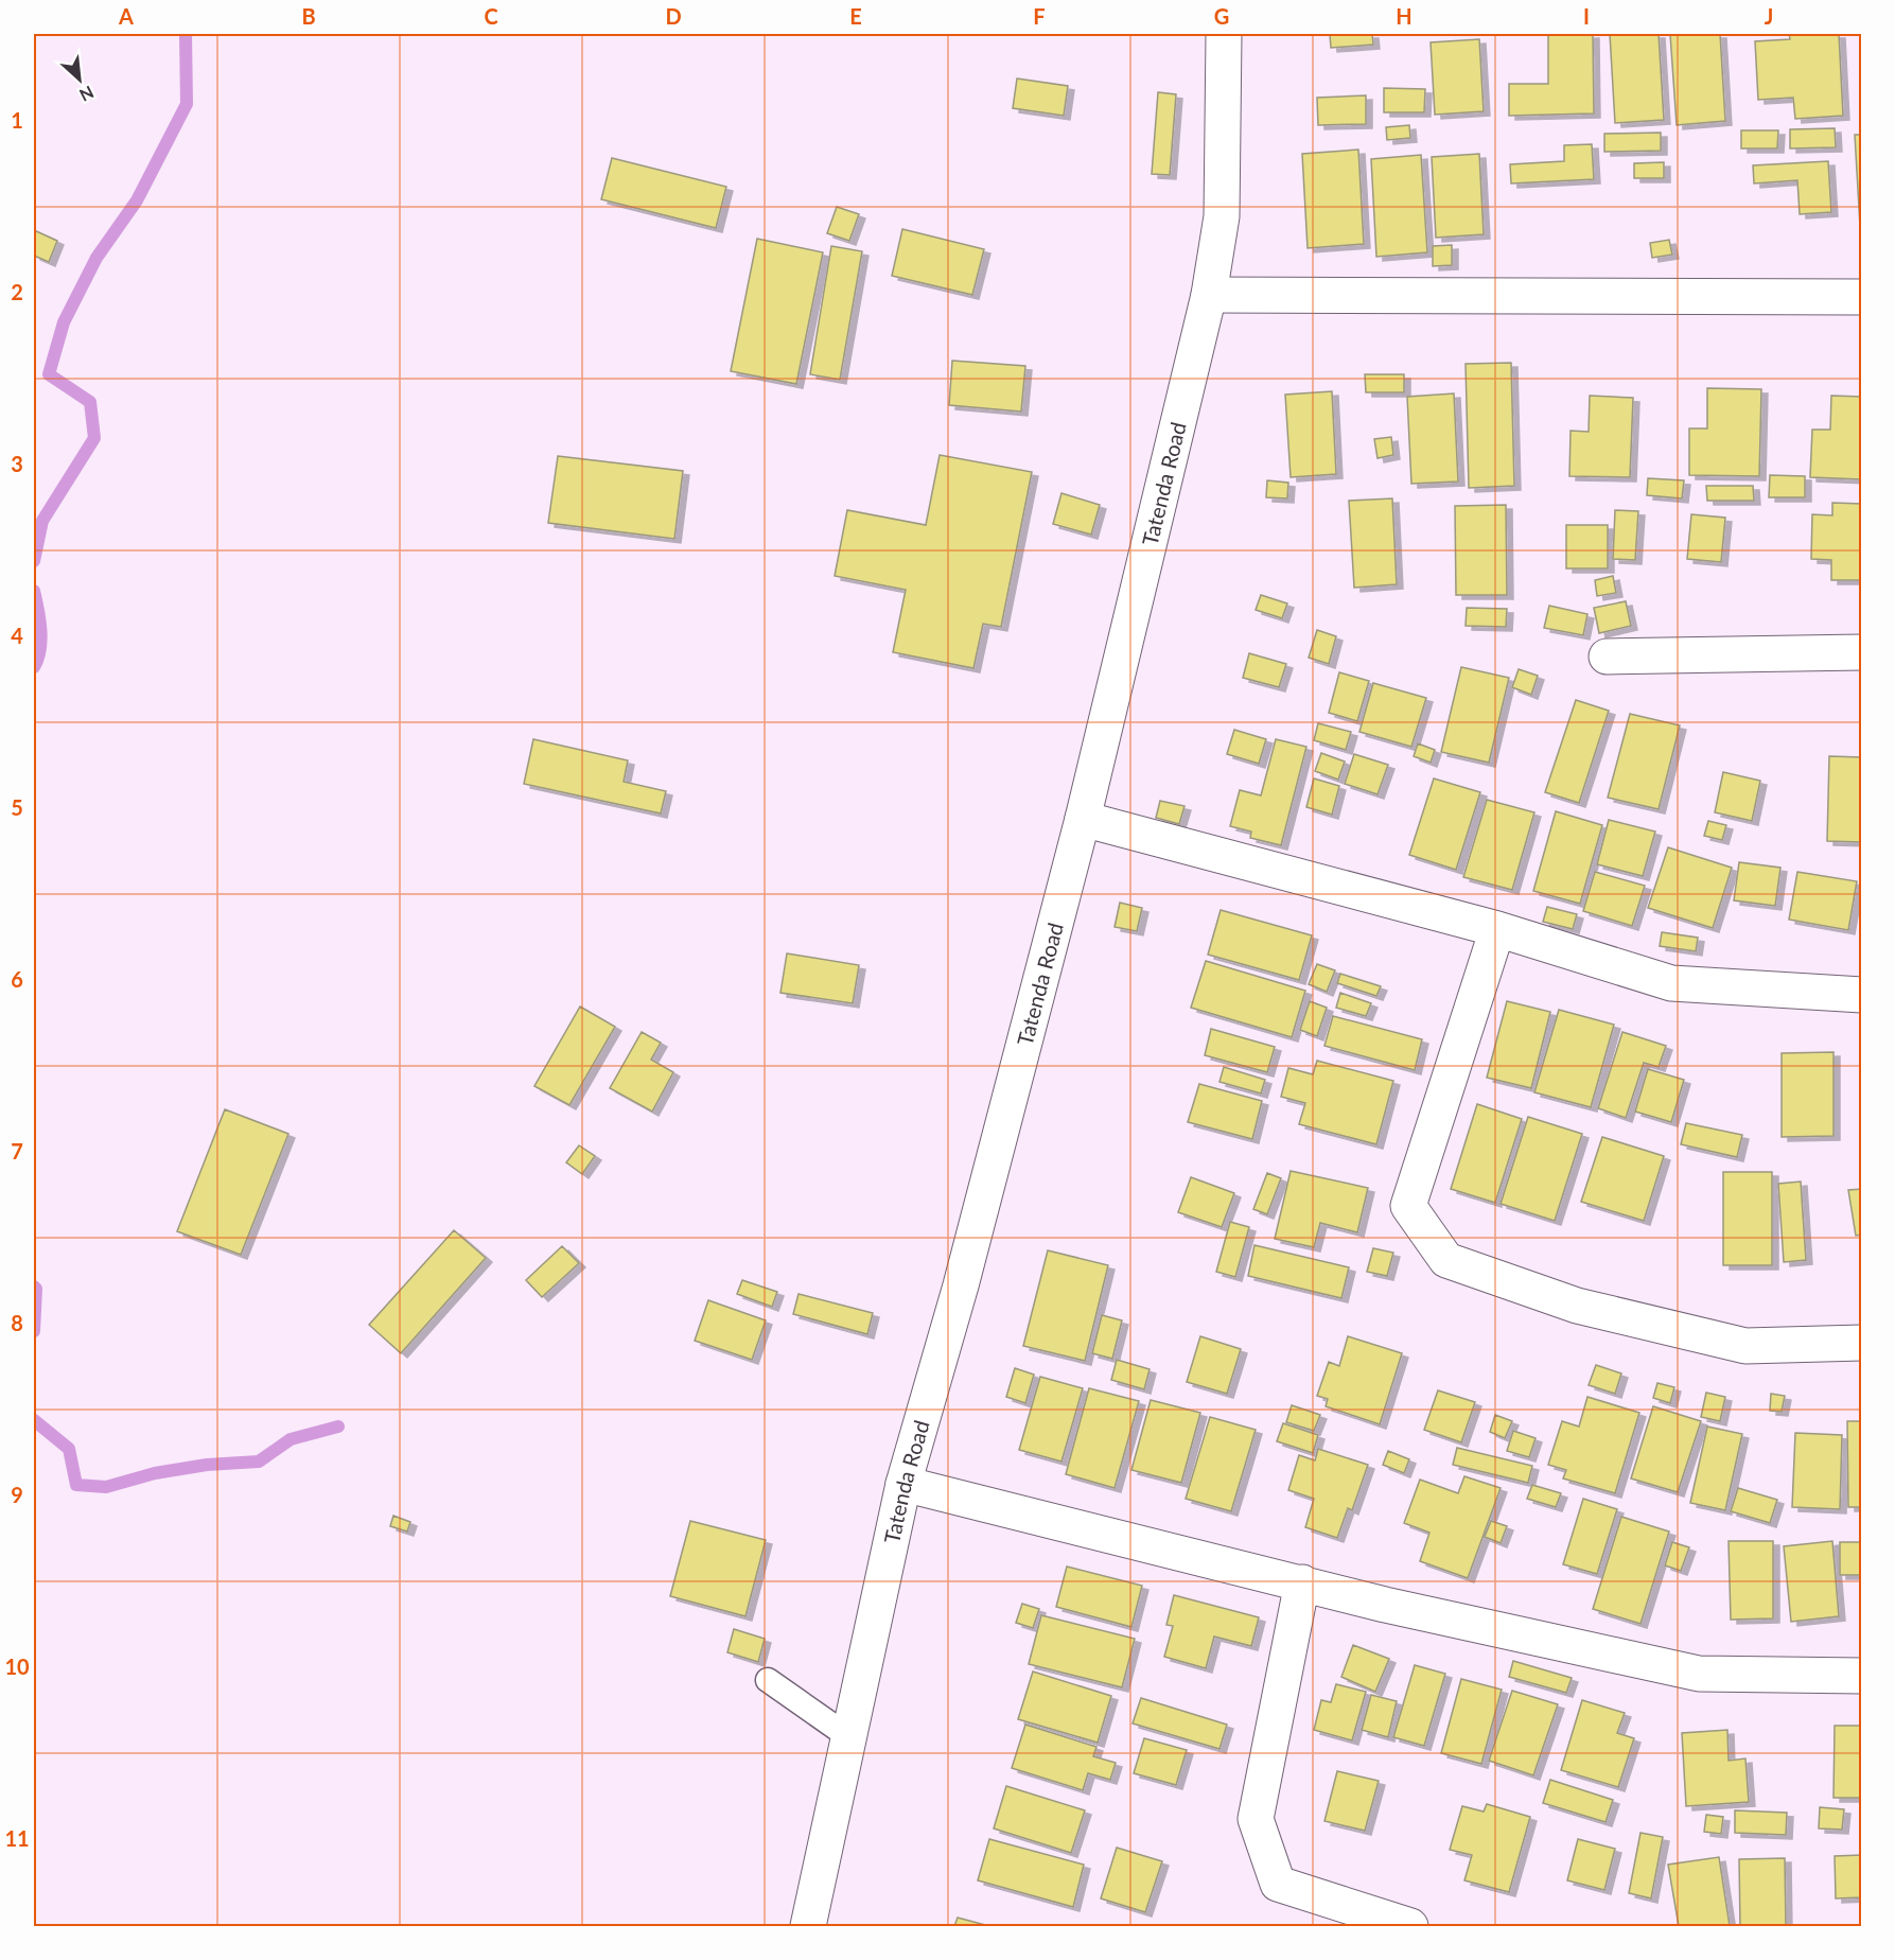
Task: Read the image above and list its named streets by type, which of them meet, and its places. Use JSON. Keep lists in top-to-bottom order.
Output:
{
  "streets": {
    "street": ["Tatenda Road"]
  },
  "north": "bottom right",
  "grid": {
    "columns": [
      "A",
      "B",
      "C",
      "D",
      "E",
      "F",
      "G",
      "H",
      "I",
      "J"
    ],
    "rows": [
      "1",
      "2",
      "3",
      "4",
      "5",
      "6",
      "7",
      "8",
      "9",
      "10",
      "11"
    ]
  }
}
